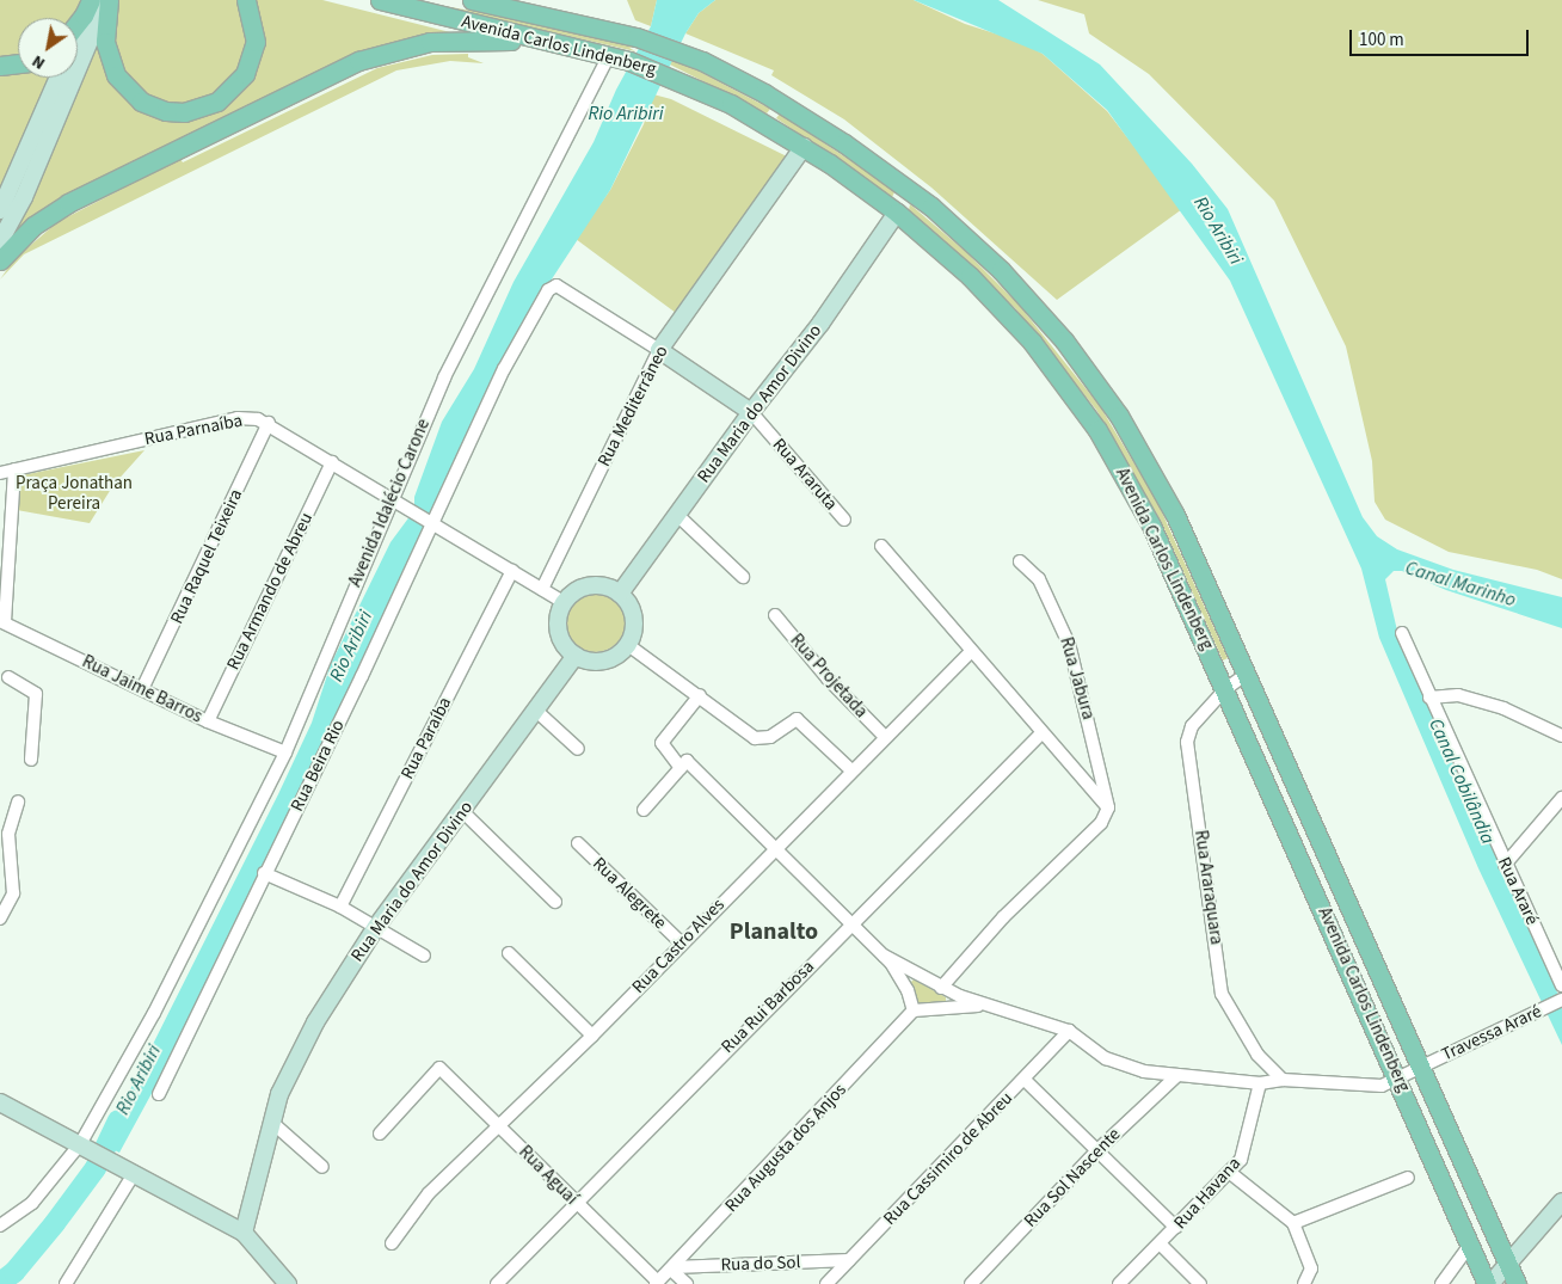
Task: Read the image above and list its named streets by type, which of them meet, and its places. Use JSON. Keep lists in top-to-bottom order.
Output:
{
  "streets": {
    "main road": ["Avenida Carlos Lindenberg"],
    "street": [
      "Rua Maria do Amor Divino",
      "Rua Mediterrâneo",
      "Rua Parnaíba",
      "Rua Araruta",
      "Avenida Idalécio Carone",
      "Rua Raquel Teixeira",
      "Rua Armando de Abreu",
      "Rua Projetada",
      "Rua Jabura",
      "Rua Jaime Barros",
      "Rua Paraíba",
      "Rua Beira Rio",
      "Rua Araraquara",
      "Rua Araré",
      "Rua Alegrete",
      "Rua Castro Alves",
      "Rua Rui Barbosa",
      "Travessa Araré",
      "Rua Augusta dos Anjos",
      "Rua Cassimiro de Abreu",
      "Rua Aguaí",
      "Rua Sol Nascente",
      "Rua Havana",
      "Rua do Sol"
    ]
  },
  "crossings": [
    ["Avenida Carlos Lindenberg", "Rua Maria do Amor Divino"],
    ["Avenida Carlos Lindenberg", "Rua Mediterrâneo"],
    ["Avenida Carlos Lindenberg", "Avenida Idalécio Carone"],
    ["Avenida Carlos Lindenberg", "Rua Araraquara"],
    ["Avenida Carlos Lindenberg", "Travessa Araré"],
    ["Rua Maria do Amor Divino", "Rua Araruta"],
    ["Rua Mediterrâneo", "Rua Araruta"],
    ["Rua Parnaíba", "Avenida Idalécio Carone"],
    ["Rua Parnaíba", "Rua Raquel Teixeira"],
    ["Rua Parnaíba", "Rua Armando de Abreu"],
    ["Rua Parnaíba", "Rua Beira Rio"],
    ["Rua Araruta", "Rua Beira Rio"],
    ["Avenida Idalécio Carone", "Rua Jaime Barros"],
    ["Rua Raquel Teixeira", "Rua Jaime Barros"],
    ["Rua Armando de Abreu", "Rua Jaime Barros"],
    ["Rua Projetada", "Rua Castro Alves"],
    ["Rua Araraquara", "Travessa Araré"],
    ["Rua Alegrete", "Rua Castro Alves"],
    ["Rua Castro Alves", "Rua Aguaí"],
    ["Rua Rui Barbosa", "Rua Aguaí"],
    ["Travessa Araré", "Rua Cassimiro de Abreu"],
    ["Travessa Araré", "Rua Sol Nascente"],
    ["Travessa Araré", "Rua Havana"],
    ["Rua Augusta dos Anjos", "Rua Aguaí"],
    ["Rua Augusta dos Anjos", "Rua do Sol"],
    ["Rua Cassimiro de Abreu", "Rua do Sol"]
  ],
  "districts": ["Planalto"],
  "water": ["Rio Aribiri", "Canal Marinho", "Canal Cobilândia"],
  "parks": ["Praça Jonathan Pereira"],
  "scale_bar": "100 m",
  "north": "bottom left"
}
